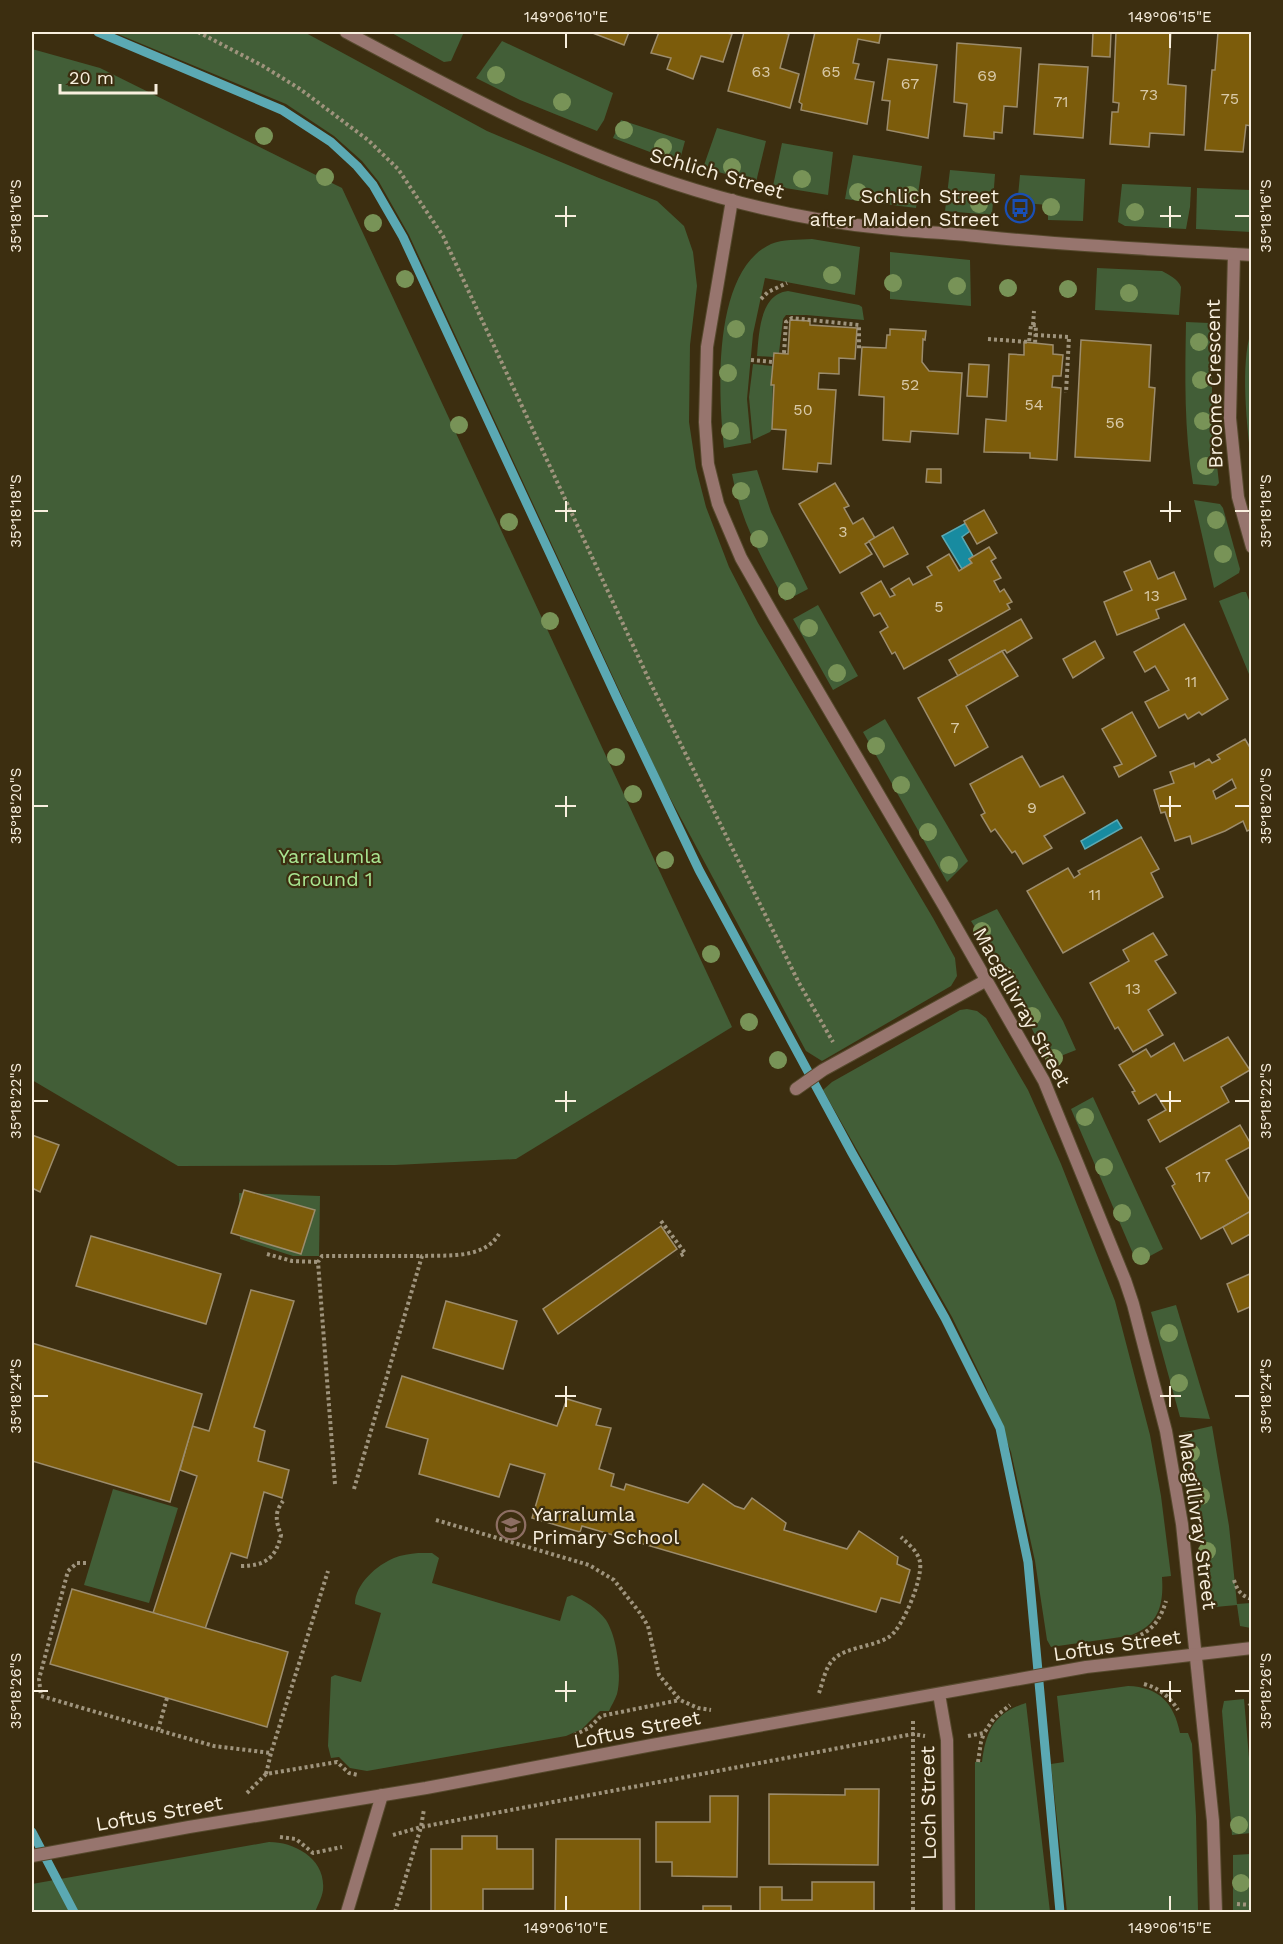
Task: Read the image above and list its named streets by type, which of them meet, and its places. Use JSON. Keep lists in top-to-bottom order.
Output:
{
  "streets": {
    "street": [
      "Schlich Street",
      "Broome Crescent",
      "Macgillivray Street",
      "Loftus Street",
      "Loch Street"
    ]
  },
  "crossings": [
    ["Schlich Street", "Broome Crescent"],
    ["Schlich Street", "Macgillivray Street"],
    ["Macgillivray Street", "Loftus Street"],
    ["Loftus Street", "Loch Street"]
  ],
  "parks": ["Yarralumla Ground 1"],
  "places": {
    "bus stop": ["Schlich Street after Maiden Street"],
    "school or university": ["Yarralumla Primary School"]
  },
  "house_numbers": [
    "63",
    "65",
    "69",
    "67",
    "73",
    "75",
    "71",
    "52",
    "54",
    "50",
    "56",
    "3",
    "13",
    "5",
    "11",
    "7",
    "9",
    "11",
    "13",
    "17"
  ],
  "scale_bar": "20 m",
  "coordinates": [
    "149°06'10\"E",
    "149°06'15\"E",
    "35°18'16\"S",
    "35°18'18\"S",
    "35°18'20\"S",
    "35°18'22\"S",
    "35°18'24\"S",
    "35°18'26\"S"
  ]
}
